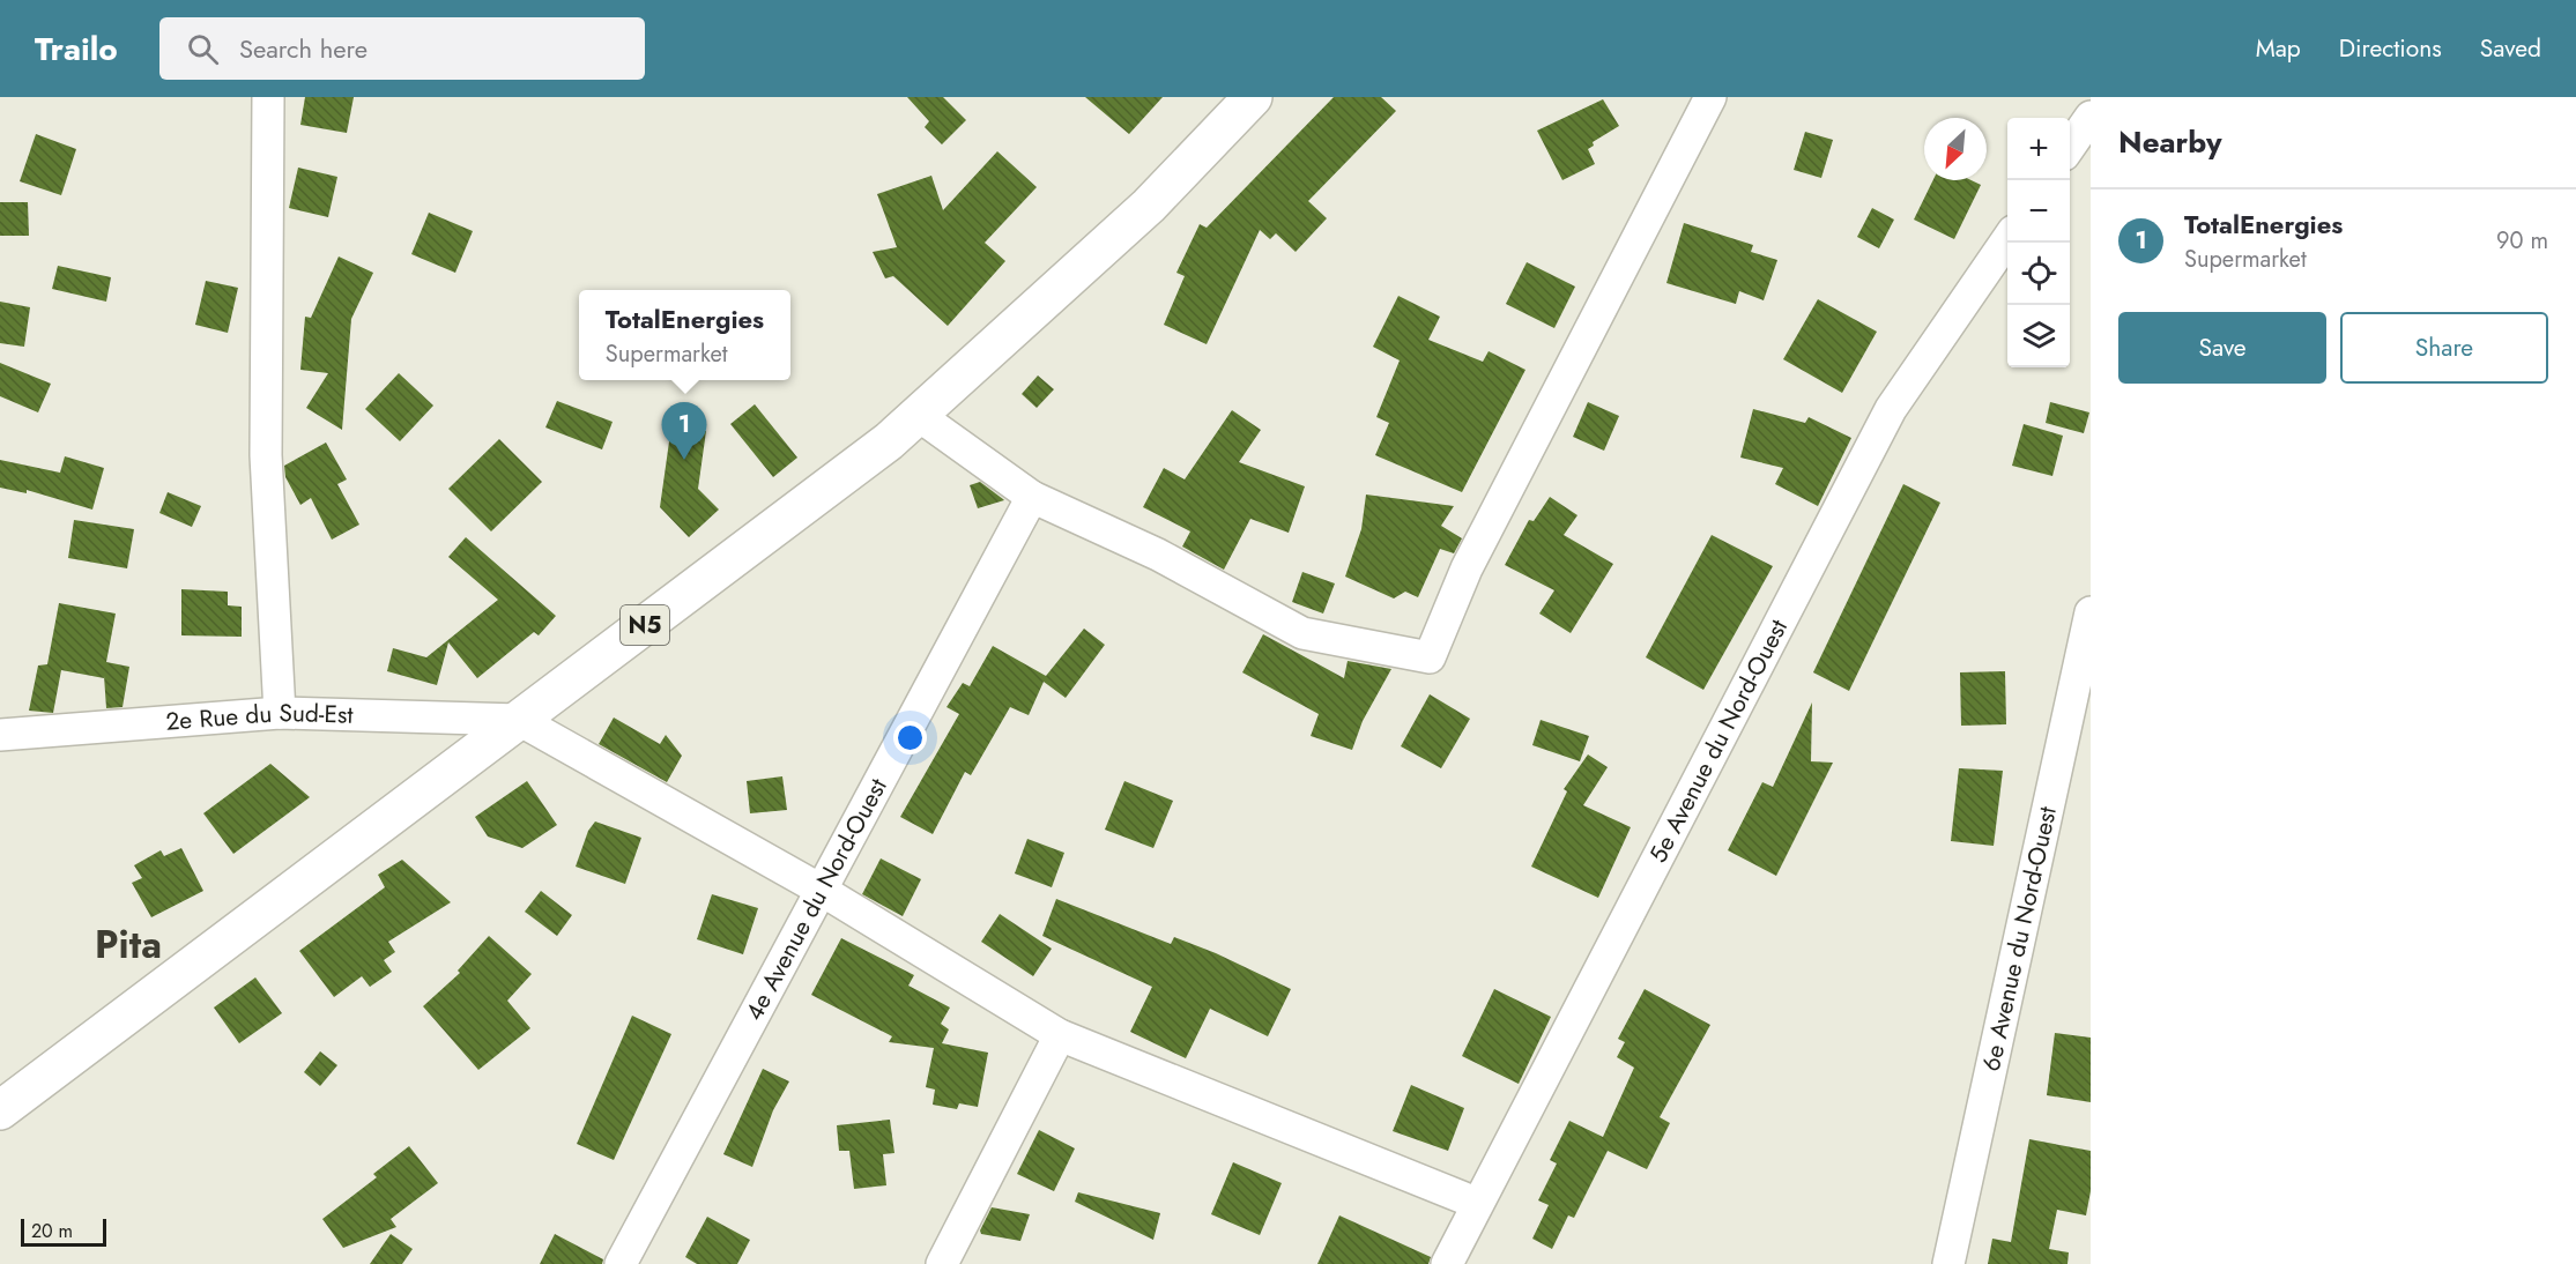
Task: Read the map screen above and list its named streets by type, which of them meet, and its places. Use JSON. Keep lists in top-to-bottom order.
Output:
{
  "streets": {
    "highway": ["N5"],
    "street": [
      "2e Rue du Sud-Est",
      "5e Avenue du Nord-Ouest",
      "4e Avenue du Nord-Ouest",
      "6e Avenue du Nord-Ouest"
    ]
  },
  "crossings": [
    ["N5", "2e Rue du Sud-Est"]
  ],
  "districts": ["Pita"],
  "scale_bar": "20 m",
  "north": "bottom left",
  "page": {
    "header": "Trailo",
    "search": "Search here",
    "nav": ["Map", "Directions", "Saved"],
    "heading": "Nearby",
    "map_buttons": ["+", "−"],
    "list": [
      {
        "mark": "1",
        "name": "TotalEnergies",
        "note": "Supermarket",
        "value": "90 m"
      }
    ],
    "popup": ["TotalEnergies", "Supermarket"],
    "buttons": ["Save", "Share"],
    "pins": "1",
    "scale": "20 m"
  }
}
